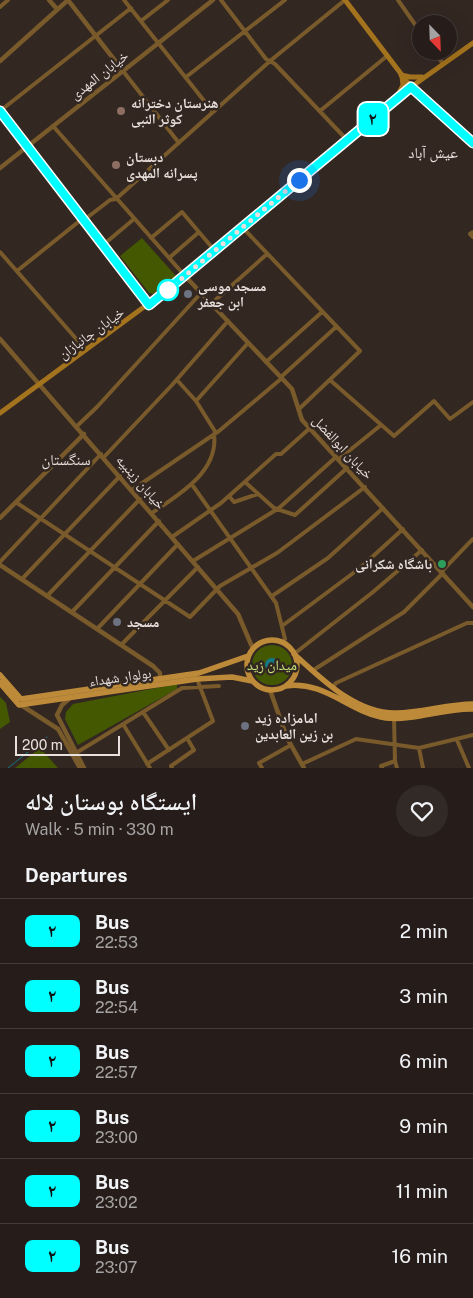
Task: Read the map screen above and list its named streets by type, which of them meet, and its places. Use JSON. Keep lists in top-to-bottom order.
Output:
{
  "streets": {
    "main road": ["خیابان جانبازان", "بولوار شهداء"],
    "street": ["خیابان المهدی", "خیابان ابوالفضل", "خیابان زینبیه"]
  },
  "crossings": [
    ["خیابان جانبازان", "خیابان ابوالفضل"],
    ["خیابان جانبازان", "خیابان زینبیه"],
    ["خیابان زینبیه", "بولوار شهداء"]
  ],
  "districts": ["عیش آباد", "سنگستان"],
  "parks": ["میدان زید"],
  "places": [
    "هنرستان دخترانه کوثر النبی",
    "دبستان پسرانه المهدی",
    "مسجد موسی ابن جعفر",
    "باشگاه شکرانی",
    "مسجد",
    "امامزاده زید بن زین العابدین"
  ],
  "lines": ["bus line ۲"],
  "scale_bar": "200 m",
  "north": "bottom right",
  "page": {
    "on_map": "۲",
    "scale": "200 m",
    "heading": [
      ["ایستگاه بوستان لاله", "Walk · 5 min · 330 m"],
      "Departures"
    ],
    "list": [
      {
        "mark": "۲",
        "name": "Bus",
        "note": "22:53",
        "value": "2 min"
      },
      {
        "mark": "۲",
        "name": "Bus",
        "note": "22:54",
        "value": "3 min"
      },
      {
        "mark": "۲",
        "name": "Bus",
        "note": "22:57",
        "value": "6 min"
      },
      {
        "mark": "۲",
        "name": "Bus",
        "note": "23:00",
        "value": "9 min"
      },
      {
        "mark": "۲",
        "name": "Bus",
        "note": "23:02",
        "value": "11 min"
      },
      {
        "mark": "۲",
        "name": "Bus",
        "note": "23:07",
        "value": "16 min"
      }
    ]
  }
}
